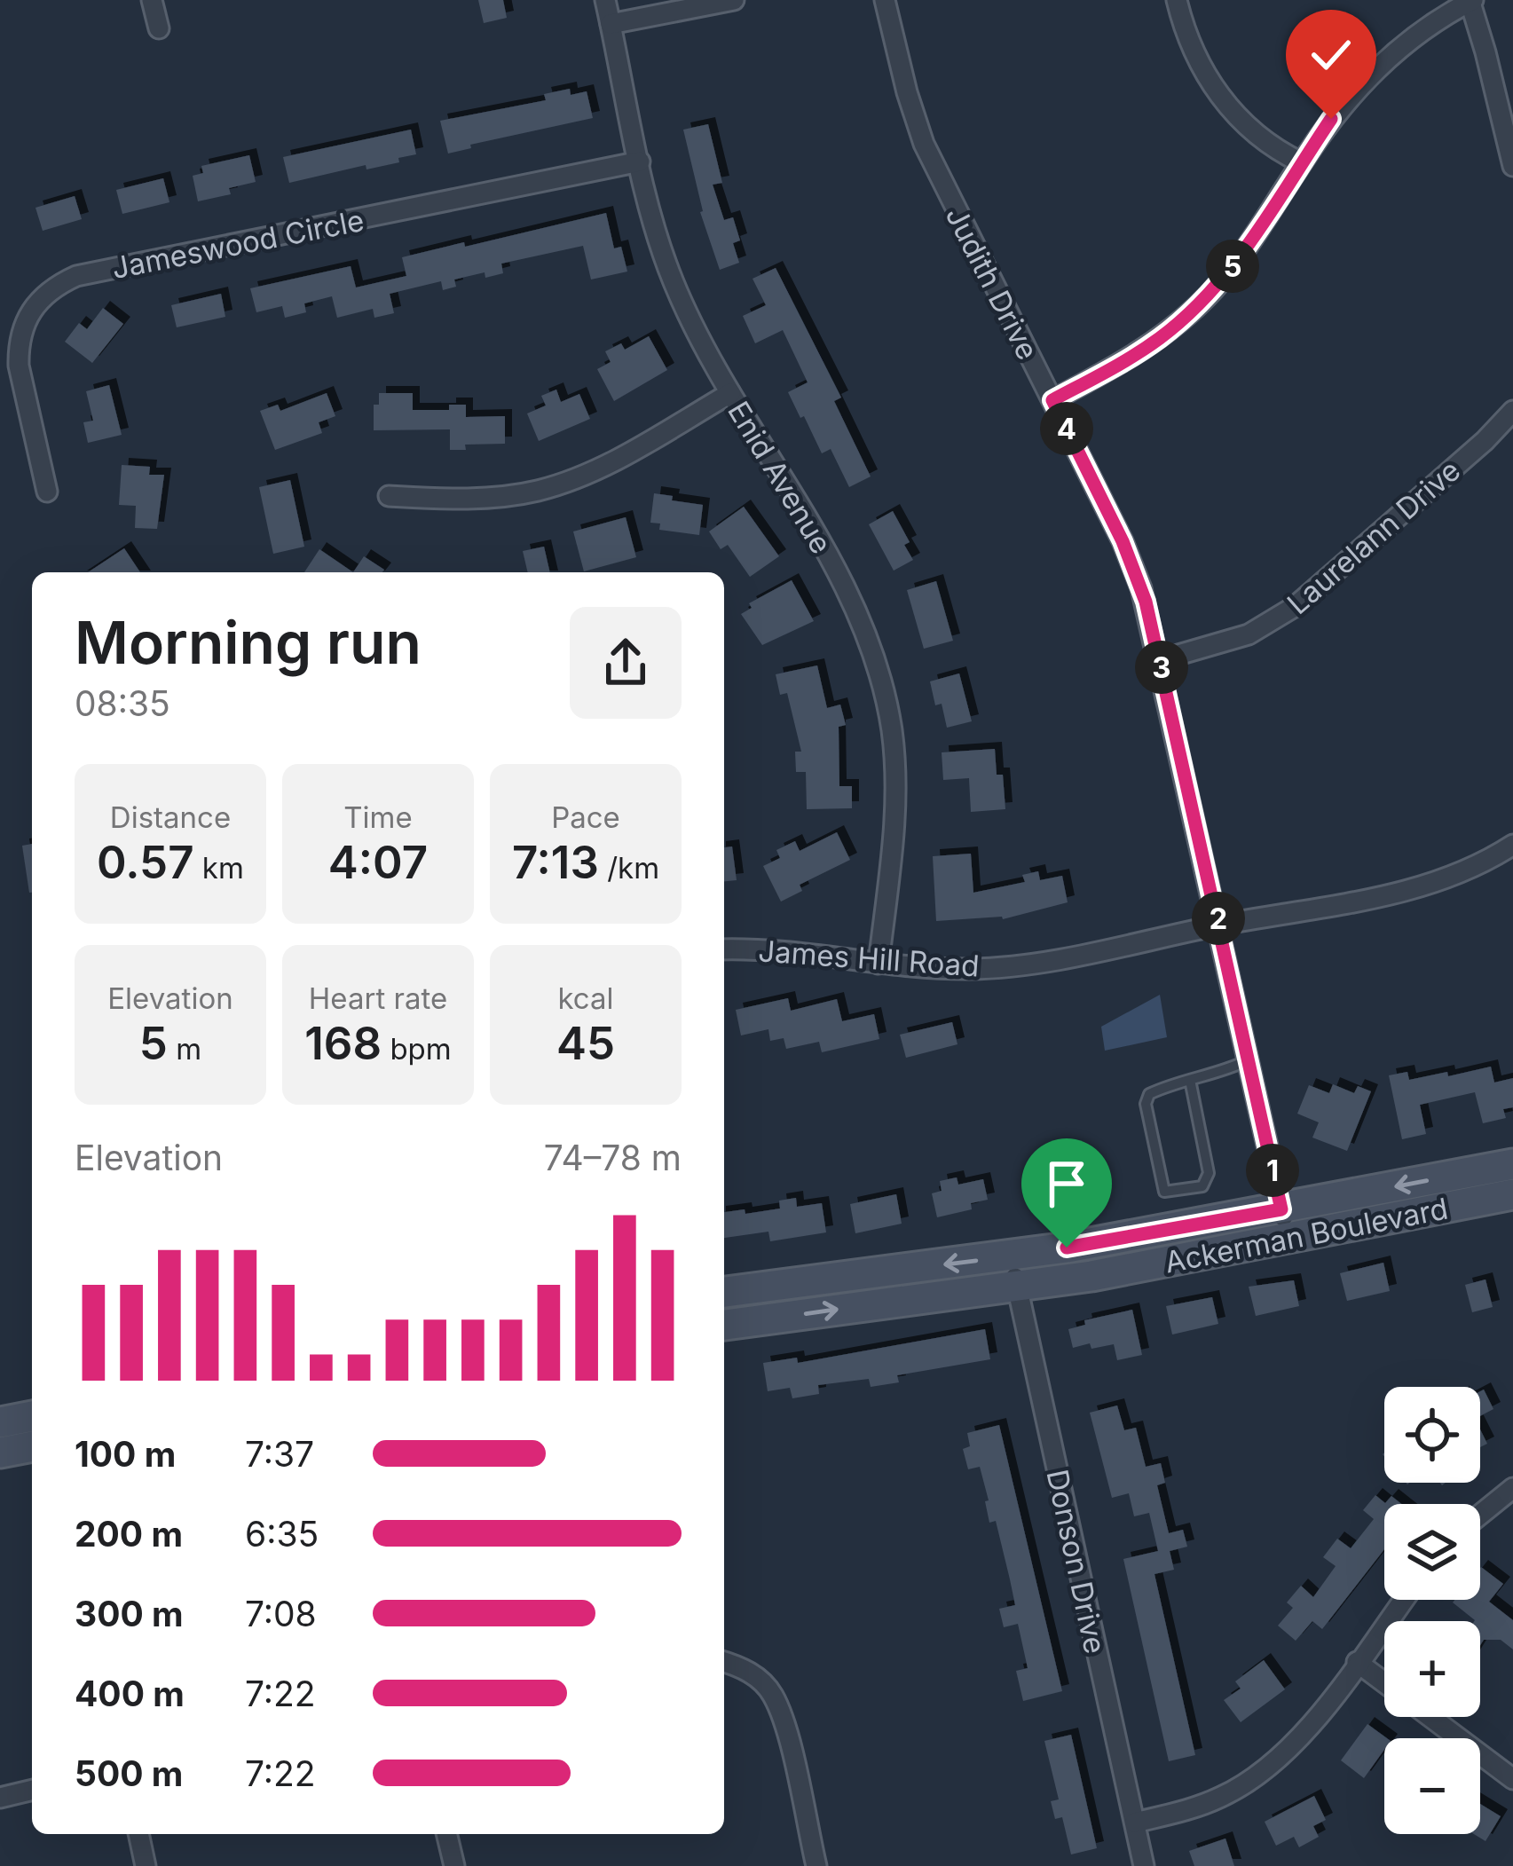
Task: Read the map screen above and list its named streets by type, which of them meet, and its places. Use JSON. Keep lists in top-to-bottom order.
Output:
{
  "streets": {
    "street": [
      "Jameswood Circle",
      "Judith Drive",
      "Enid Avenue",
      "Laurelann Drive",
      "James Hill Road",
      "Ackerman Boulevard",
      "Donson Drive"
    ]
  },
  "crossings": [
    ["Jameswood Circle", "Enid Avenue"],
    ["Judith Drive", "Laurelann Drive"],
    ["Judith Drive", "James Hill Road"],
    ["Judith Drive", "Ackerman Boulevard"],
    ["Enid Avenue", "James Hill Road"],
    ["Ackerman Boulevard", "Donson Drive"]
  ],
  "page": {
    "pins": [
      "5",
      "4",
      "3",
      "2",
      "1"
    ],
    "heading": ["Morning run", "08:35"],
    "stats": [
      ["Distance", "0.57 km"],
      ["Time", "4:07"],
      ["Pace", "7:13 /km"],
      ["Elevation", "5 m"],
      ["Heart rate", "168 bpm"],
      ["kcal", "45"]
    ],
    "chart": ["Elevation", "74–78 m"],
    "map_buttons": ["+", "−"],
    "list": [
      {
        "name": "100 m",
        "note": "7:37"
      },
      {
        "name": "200 m",
        "note": "6:35"
      },
      {
        "name": "300 m",
        "note": "7:08"
      },
      {
        "name": "400 m",
        "note": "7:22"
      },
      {
        "name": "500 m",
        "note": "7:22"
      }
    ]
  }
}
